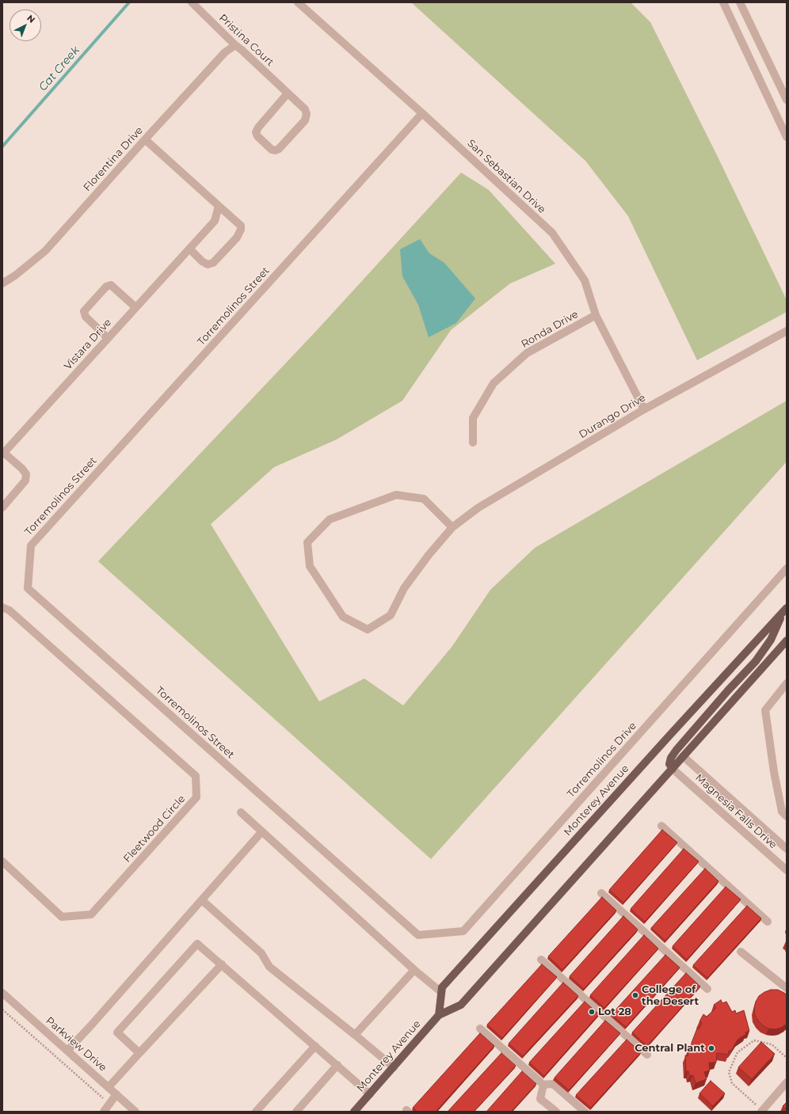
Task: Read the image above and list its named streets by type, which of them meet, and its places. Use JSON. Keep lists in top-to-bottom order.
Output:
{
  "streets": {
    "main road": ["Monterey Avenue"],
    "street": [
      "Pristina Court",
      "Florentina Drive",
      "San Sebastian Drive",
      "Torremolinos Street",
      "Ronda Drive",
      "Vistara Drive",
      "Durango Drive",
      "Torremolinos Drive",
      "Magnesia Falls Drive",
      "Fleetwood Circle",
      "Parkview Drive"
    ]
  },
  "crossings": [
    ["Pristina Court", "Florentina Drive"],
    ["San Sebastian Drive", "Torremolinos Street"],
    ["San Sebastian Drive", "Ronda Drive"],
    ["San Sebastian Drive", "Durango Drive"],
    ["Torremolinos Street", "Torremolinos Drive"],
    ["Monterey Avenue", "Magnesia Falls Drive"]
  ],
  "water": ["Cat Creek"],
  "places": ["College of the Desert", "Lot 28", "Central Plant"],
  "north": "top right"
}
